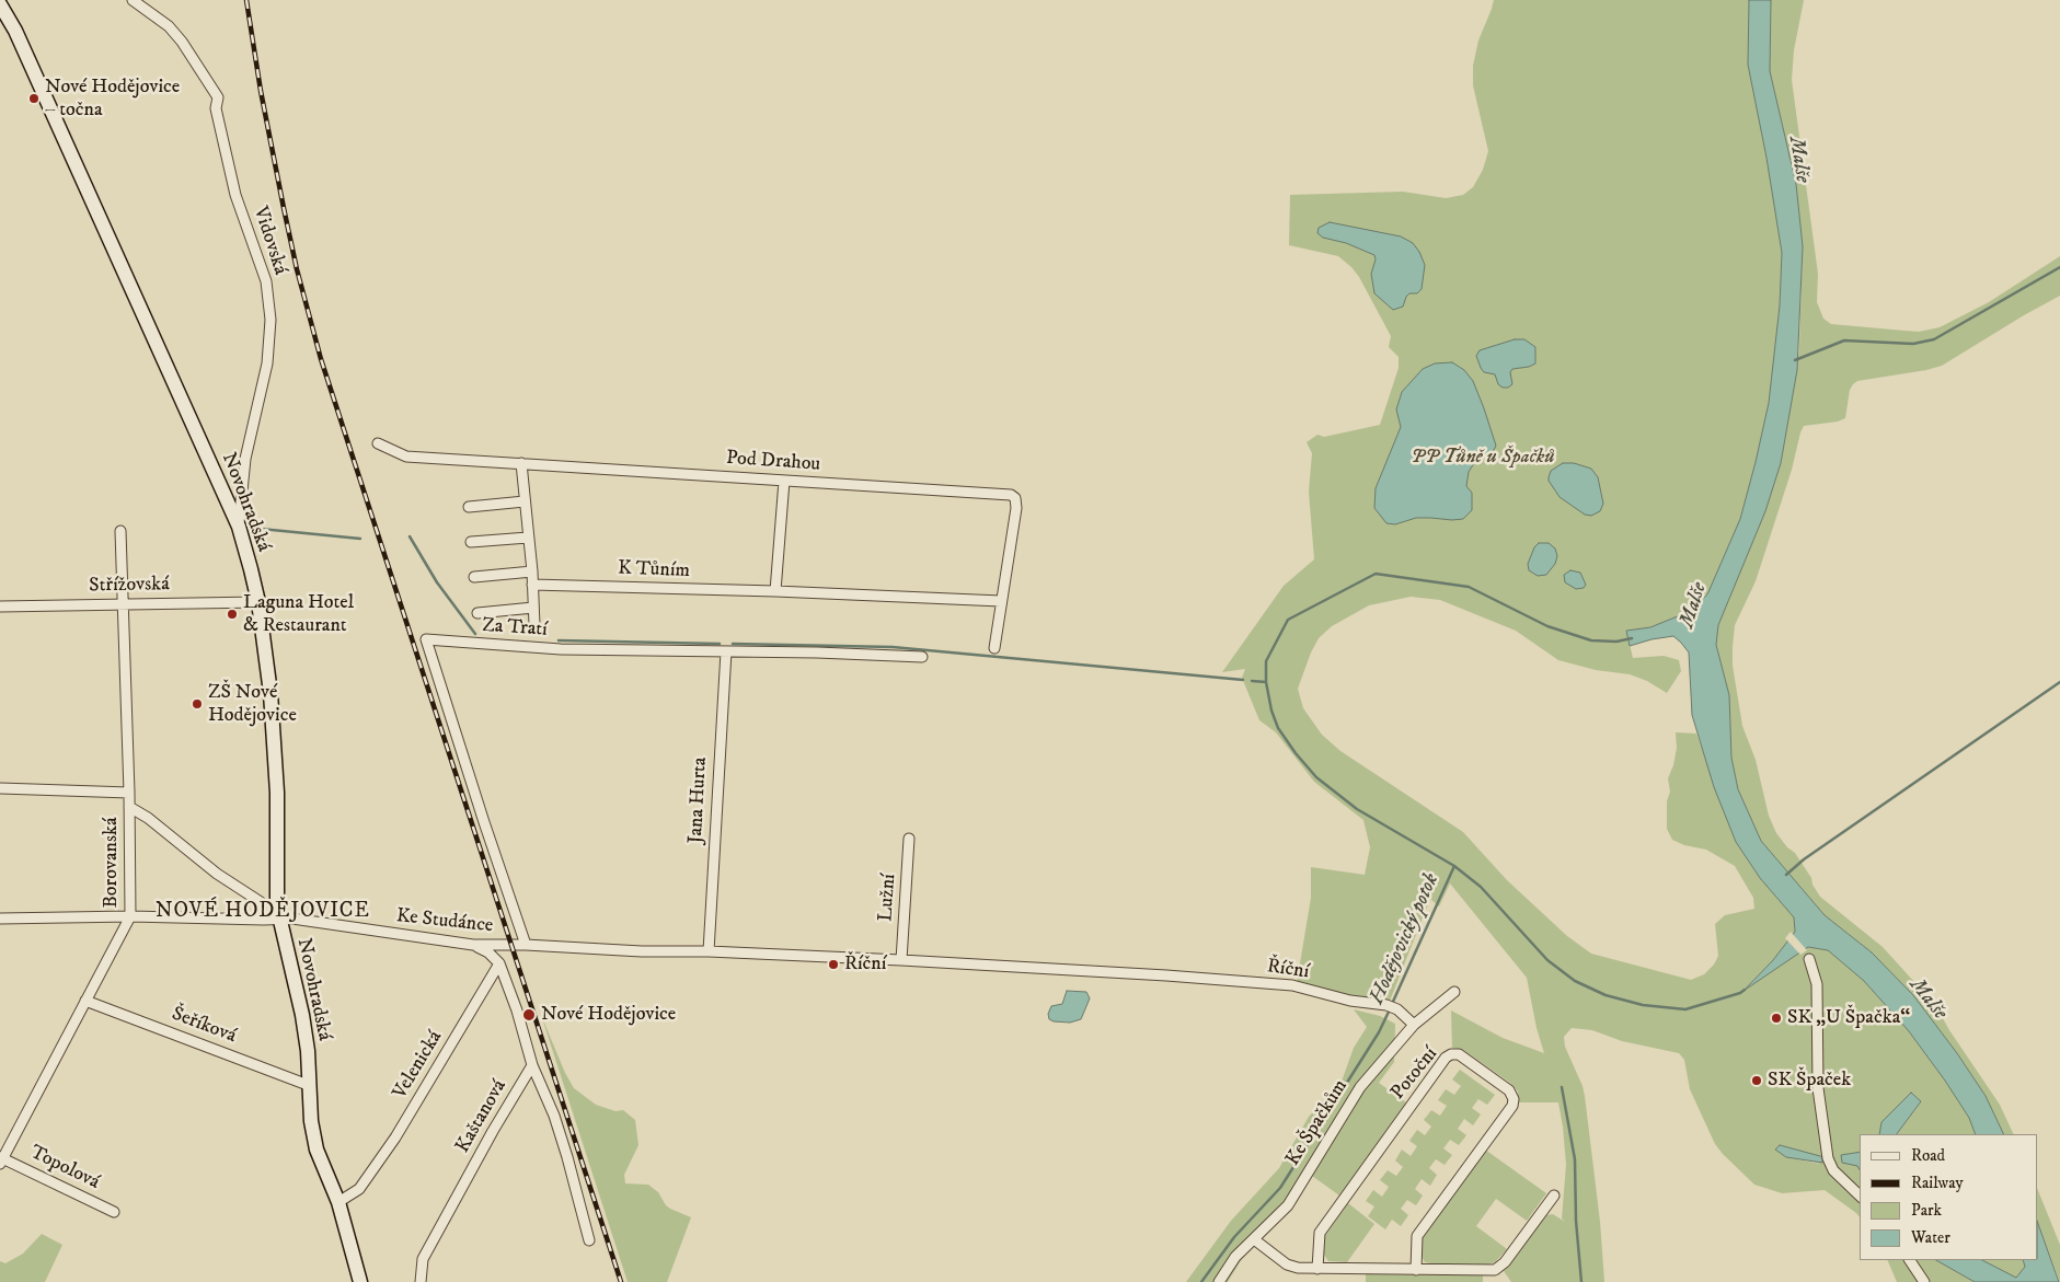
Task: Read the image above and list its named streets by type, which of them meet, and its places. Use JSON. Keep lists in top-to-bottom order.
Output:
{
  "streets": {
    "main road": ["Novohradská"],
    "street": [
      "Vidovská",
      "Pod Drahou",
      "K Tůním",
      "Střížovská",
      "Za Tratí",
      "Jana Hurta",
      "Borovanská",
      "Lužní",
      "Ke Studánce",
      "Říční",
      "Šeříková",
      "Velenická",
      "Potoční",
      "Kaštanová",
      "Ke Špačkům",
      "Topolová"
    ]
  },
  "crossings": [
    ["Vidovská", "Novohradská"],
    ["Pod Drahou", "K Tůním"],
    ["Novohradská", "Střížovská"],
    ["Novohradská", "Ke Studánce"],
    ["Novohradská", "Šeříková"],
    ["Novohradská", "Velenická"],
    ["Střížovská", "Borovanská"],
    ["Za Tratí", "Jana Hurta"],
    ["Za Tratí", "Ke Studánce"],
    ["Za Tratí", "Říční"],
    ["Jana Hurta", "Říční"],
    ["Borovanská", "Ke Studánce"],
    ["Borovanská", "Šeříková"],
    ["Borovanská", "Topolová"],
    ["Lužní", "Říční"],
    ["Ke Studánce", "Říční"],
    ["Říční", "Ke Špačkům"]
  ],
  "districts": ["NOVÉ HODĚJOVICE"],
  "water": ["Malše", "Hodějovický potok"],
  "parks": ["PP Tůně u Špačků"],
  "places": [
    "Nové Hodějovice – točna",
    "Laguna Hotel & Restaurant",
    "ZŠ Nové Hodějovice",
    "Říční",
    "Nové Hodějovice",
    "SK „U Špačka“",
    "SK Špaček"
  ],
  "legend": [
    "Road",
    "Railway",
    "Park",
    "Water"
  ]
}
